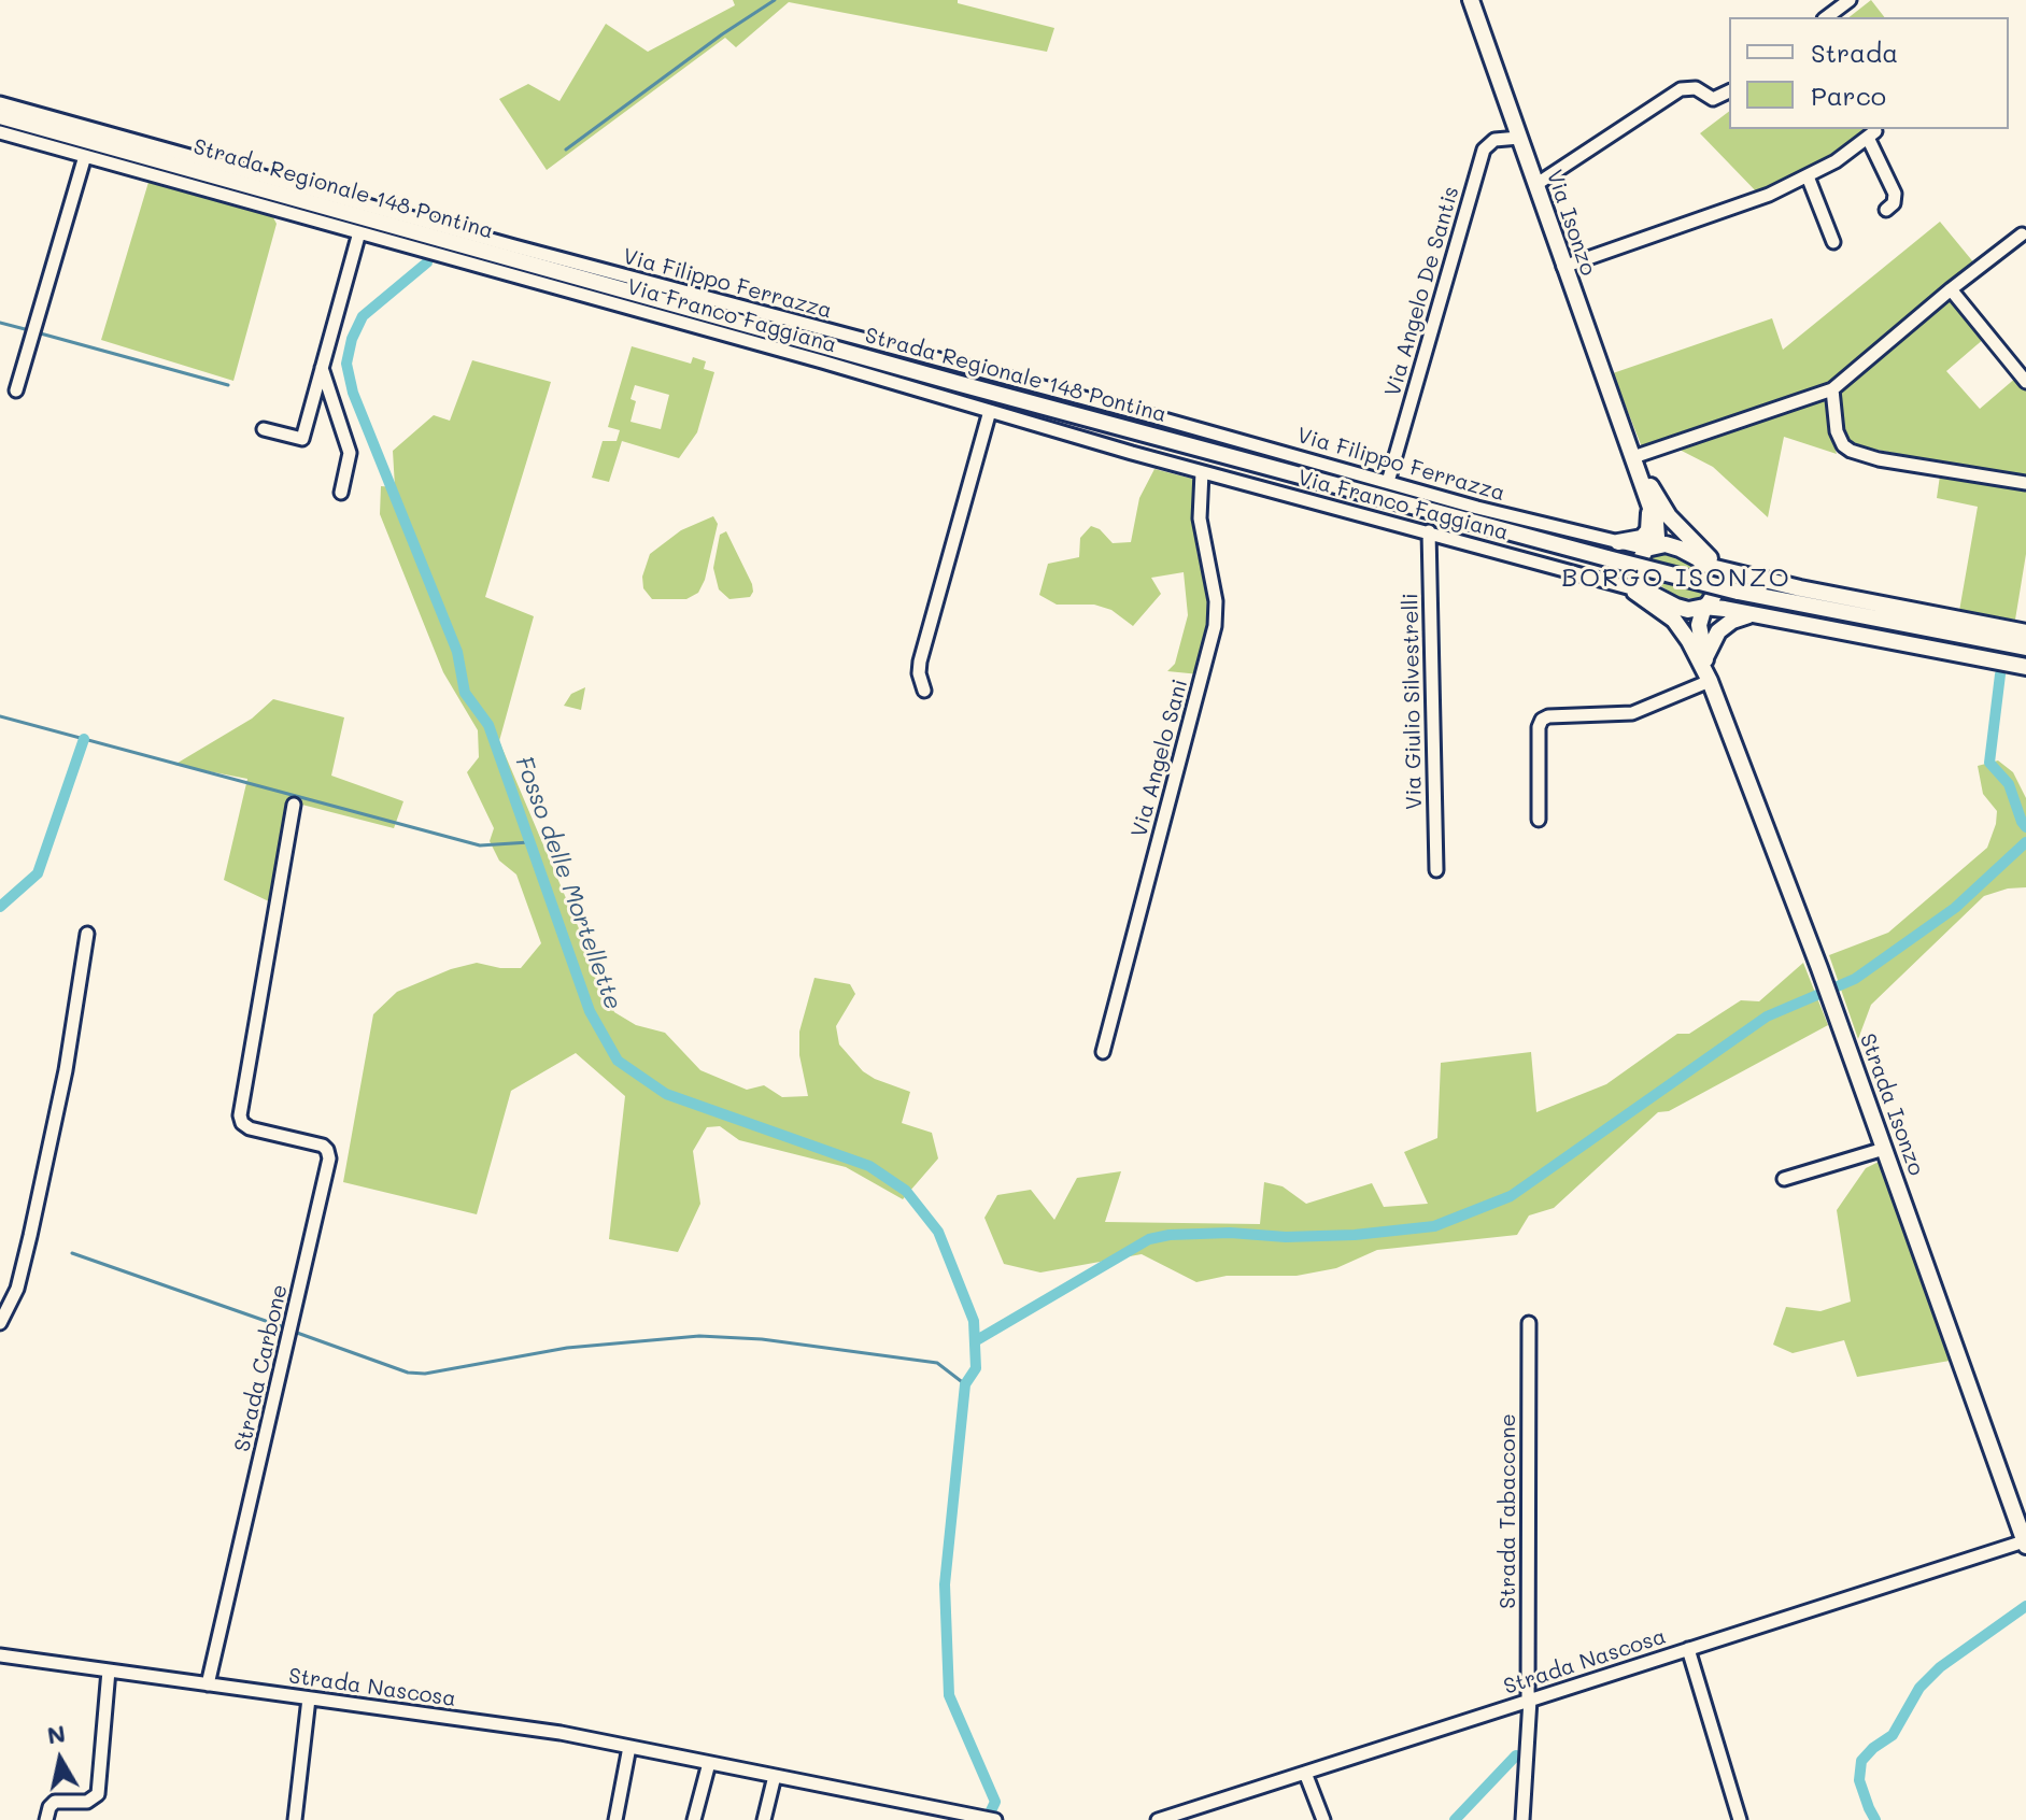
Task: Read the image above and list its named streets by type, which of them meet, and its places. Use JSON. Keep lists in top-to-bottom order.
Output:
{
  "streets": {
    "main road": ["Strada Regionale 148 Pontina", "Via Isonzo", "Strada Isonzo"],
    "street": [
      "Via Filippo Ferrazza",
      "Via Angelo De Santis",
      "Via Franco Faggiana",
      "Via Giulio Silvestrelli",
      "Via Angelo Sani",
      "Strada Carbone",
      "Strada Tabaccone",
      "Strada Nascosa"
    ]
  },
  "crossings": [
    ["Via Isonzo", "Via Angelo De Santis"],
    ["Via Filippo Ferrazza", "Via Angelo De Santis"],
    ["Via Filippo Ferrazza", "Via Franco Faggiana"],
    ["Via Franco Faggiana", "Via Giulio Silvestrelli"],
    ["Via Franco Faggiana", "Via Angelo Sani"],
    ["Strada Isonzo", "Strada Nascosa"],
    ["Strada Carbone", "Strada Nascosa"],
    ["Strada Tabaccone", "Strada Nascosa"]
  ],
  "districts": ["BORGO ISONZO"],
  "water": ["Fosso delle Mortellette"],
  "legend": ["Strada", "Parco"],
  "north": "top"
}
